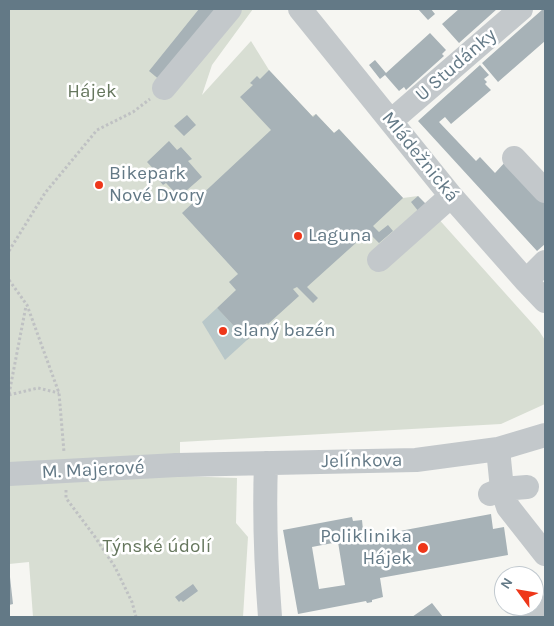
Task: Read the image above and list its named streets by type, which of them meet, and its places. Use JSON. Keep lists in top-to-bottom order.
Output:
{
  "streets": {
    "street": [
      "U Studánky",
      "Mládežnická",
      "Jelínkova",
      "M. Majerové"
    ]
  },
  "crossings": [
    ["U Studánky", "Mládežnická"],
    ["Jelínkova", "M. Majerové"]
  ],
  "parks": ["Hájek", "Týnské údolí"],
  "places": [
    "Bikepark Nové Dvory",
    "Laguna",
    "slaný bazén",
    "Poliklinika Hájek"
  ],
  "north": "top left"
}
